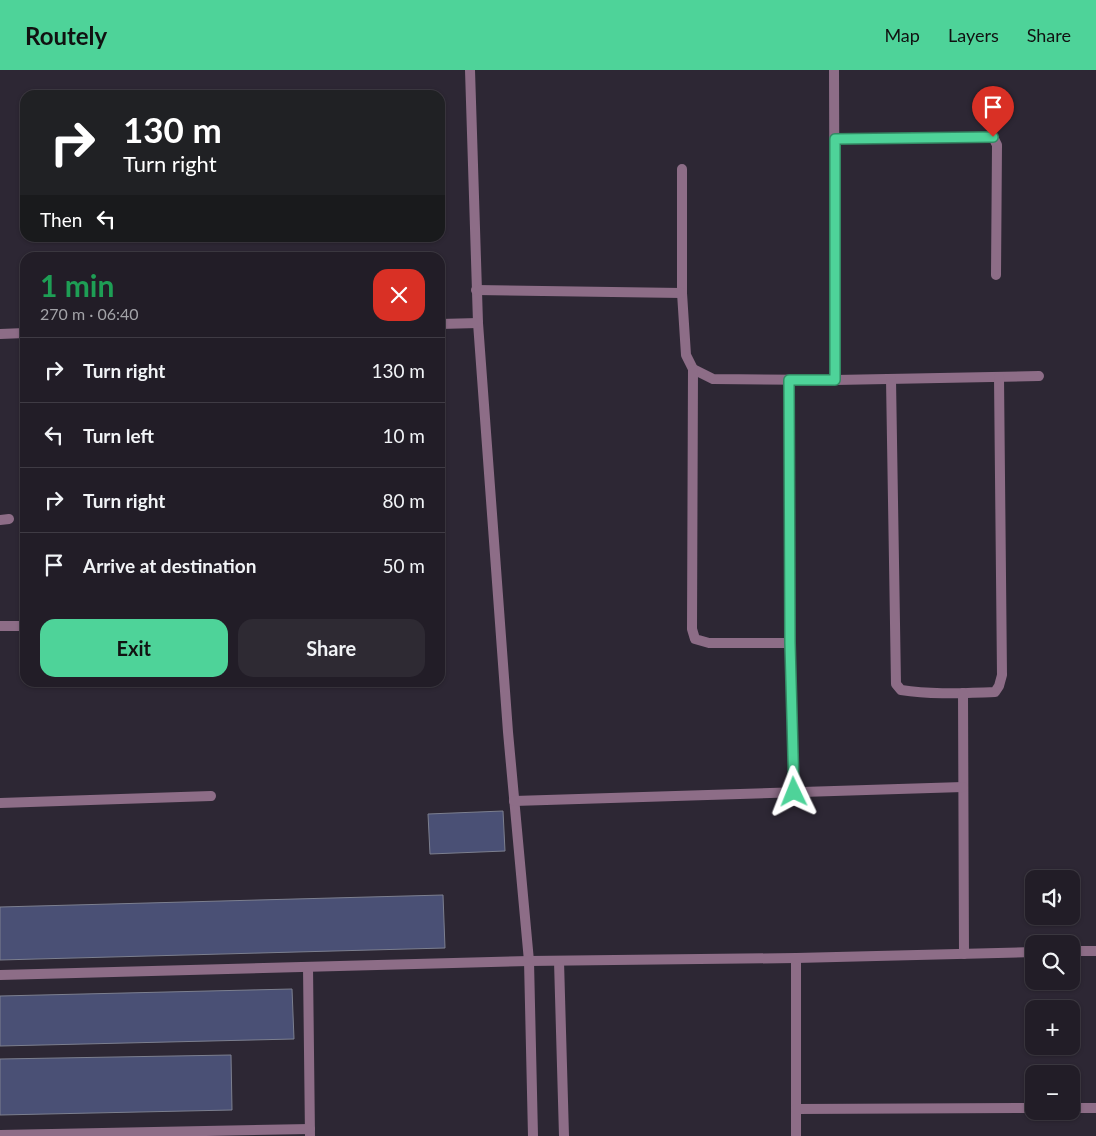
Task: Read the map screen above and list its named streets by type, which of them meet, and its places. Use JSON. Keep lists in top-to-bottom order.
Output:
{
  "page": {
    "header": "Routely",
    "nav": ["Map", "Layers", "Share"],
    "turn": ["130 m", "Turn right"],
    "then": "Then",
    "heading": ["1 min", "270 m · 06:40"],
    "list": [
      {
        "name": "Turn right",
        "value": "130 m"
      },
      {
        "name": "Turn left",
        "value": "10 m"
      },
      {
        "name": "Turn right",
        "value": "80 m"
      },
      {
        "name": "Arrive at destination",
        "value": "50 m"
      }
    ],
    "buttons": ["Exit", "Share"],
    "map_buttons": ["+", "−"]
  }
}
